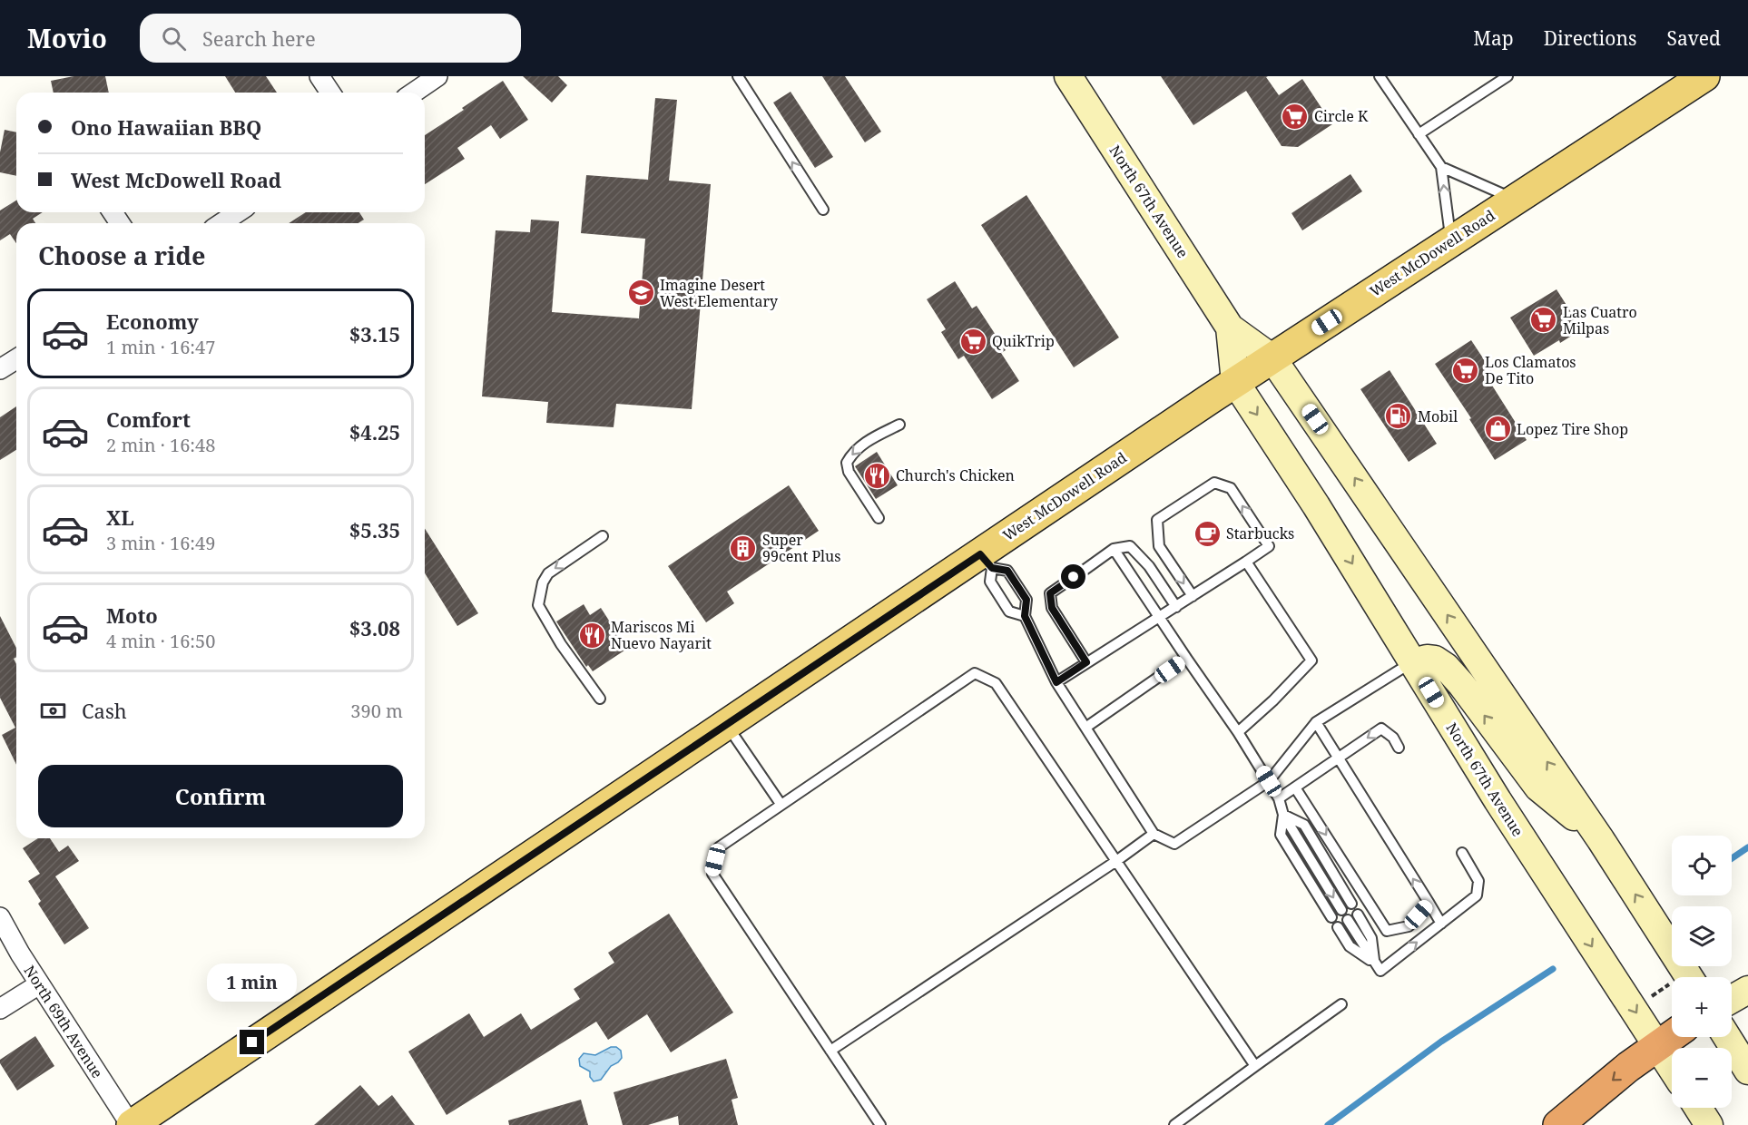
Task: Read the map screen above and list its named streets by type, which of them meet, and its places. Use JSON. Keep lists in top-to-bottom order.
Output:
{
  "streets": {
    "main road": ["North 67th Avenue", "West McDowell Road"],
    "street": ["North 69th Avenue"]
  },
  "crossings": [
    ["North 67th Avenue", "West McDowell Road"],
    ["West McDowell Road", "North 69th Avenue"]
  ],
  "places": {
    "supermarket": [
      "Circle K",
      "Las Cuatro Milpas",
      "QuikTrip",
      "Los Clamatos De Tito"
    ],
    "school or university": ["Imagine Desert West Elementary"],
    "fuel station": ["Mobil"],
    "shop": ["Lopez Tire Shop"],
    "restaurant": ["Church's Chicken", "Mariscos Mi Nuevo Nayarit"],
    "cafe": ["Starbucks"],
    "building": ["Super 99cent Plus"]
  },
  "page": {
    "header": "Movio",
    "search": "Search here",
    "nav": ["Map", "Directions", "Saved"],
    "banner": ["Ono Hawaiian BBQ", "West McDowell Road"],
    "heading": "Choose a ride",
    "list": [
      {
        "name": "Economy",
        "note": "1 min · 16:47",
        "value": "$3.15"
      },
      {
        "name": "Comfort",
        "note": "2 min · 16:48",
        "value": "$4.25"
      },
      {
        "name": "XL",
        "note": "3 min · 16:49",
        "value": "$5.35"
      },
      {
        "name": "Moto",
        "note": "4 min · 16:50",
        "value": "$3.08"
      }
    ],
    "pay": ["Cash", "390 m"],
    "buttons": "Confirm",
    "map_buttons": ["+", "−"],
    "bubble": "1 min"
  }
}
